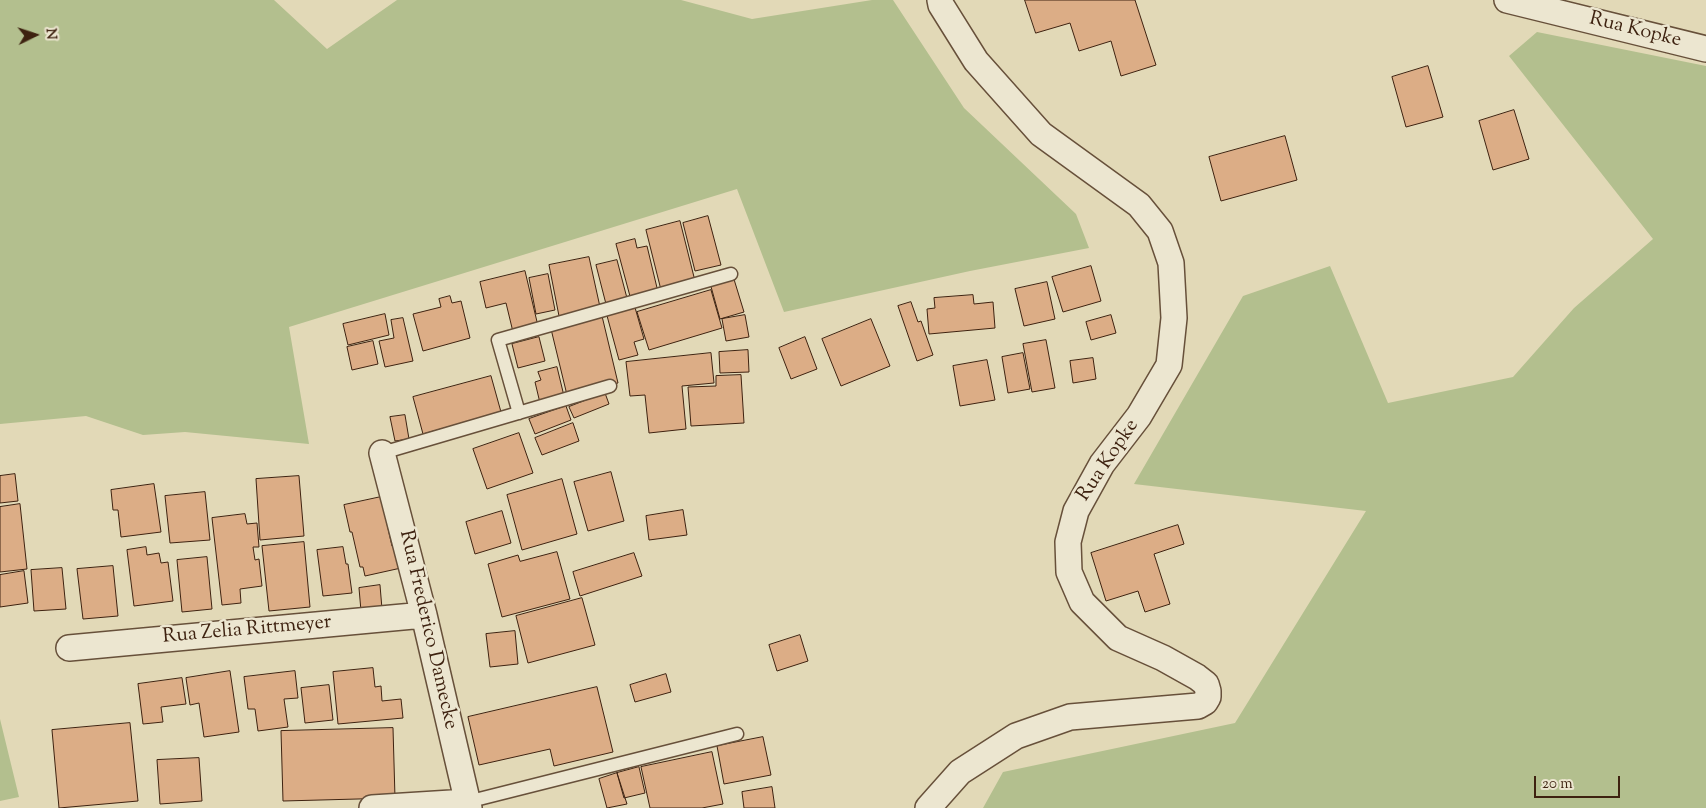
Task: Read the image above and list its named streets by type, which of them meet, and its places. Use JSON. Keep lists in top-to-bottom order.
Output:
{
  "streets": {
    "street": ["Rua Kopke", "Rua Frederico Damecke", "Rua Zelia Rittmeyer"]
  },
  "crossings": [
    ["Rua Frederico Damecke", "Rua Zelia Rittmeyer"]
  ],
  "scale_bar": "20 m",
  "north": "right"
}
